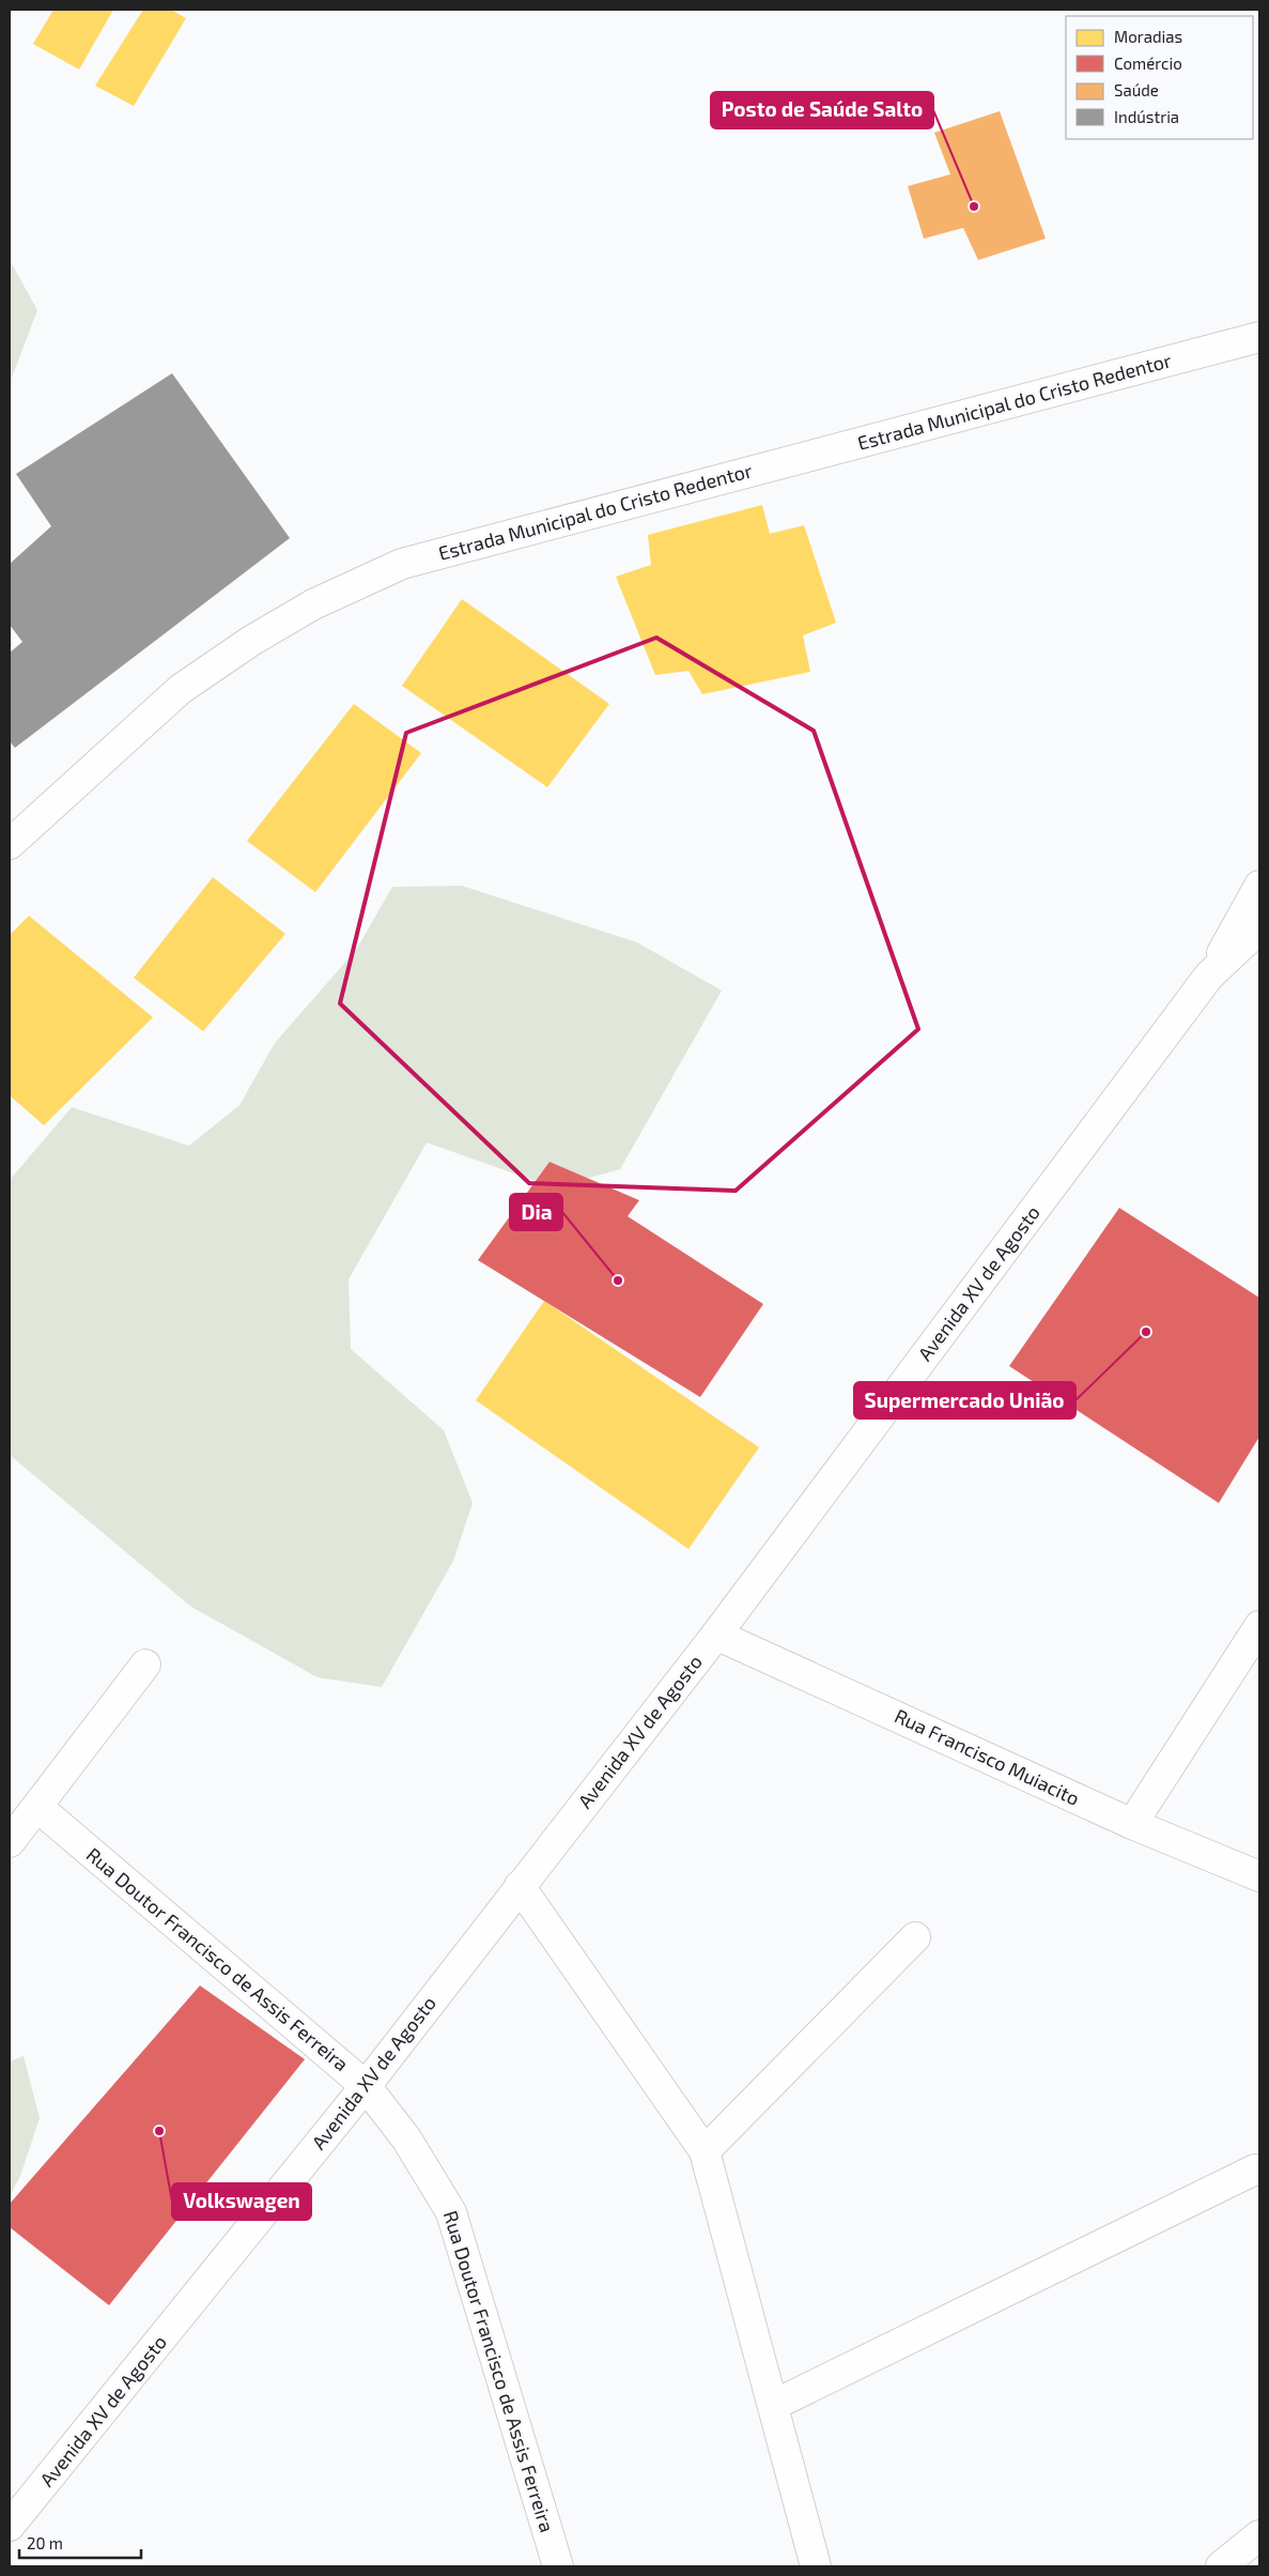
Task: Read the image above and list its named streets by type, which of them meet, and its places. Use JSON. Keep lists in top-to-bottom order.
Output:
{
  "streets": {
    "street": [
      "Estrada Municipal do Cristo Redentor",
      "Avenida XV de Agosto",
      "Rua Francisco Muiacito",
      "Rua Doutor Francisco de Assis Ferreira"
    ]
  },
  "crossings": [
    ["Avenida XV de Agosto", "Rua Francisco Muiacito"],
    ["Avenida XV de Agosto", "Rua Doutor Francisco de Assis Ferreira"]
  ],
  "places": [
    "Posto de Saúde Salto",
    "Dia",
    "Supermercado União",
    "Volkswagen"
  ],
  "legend": [
    "Moradias",
    "Comércio",
    "Saúde",
    "Indústria"
  ],
  "scale_bar": "20 m"
}
